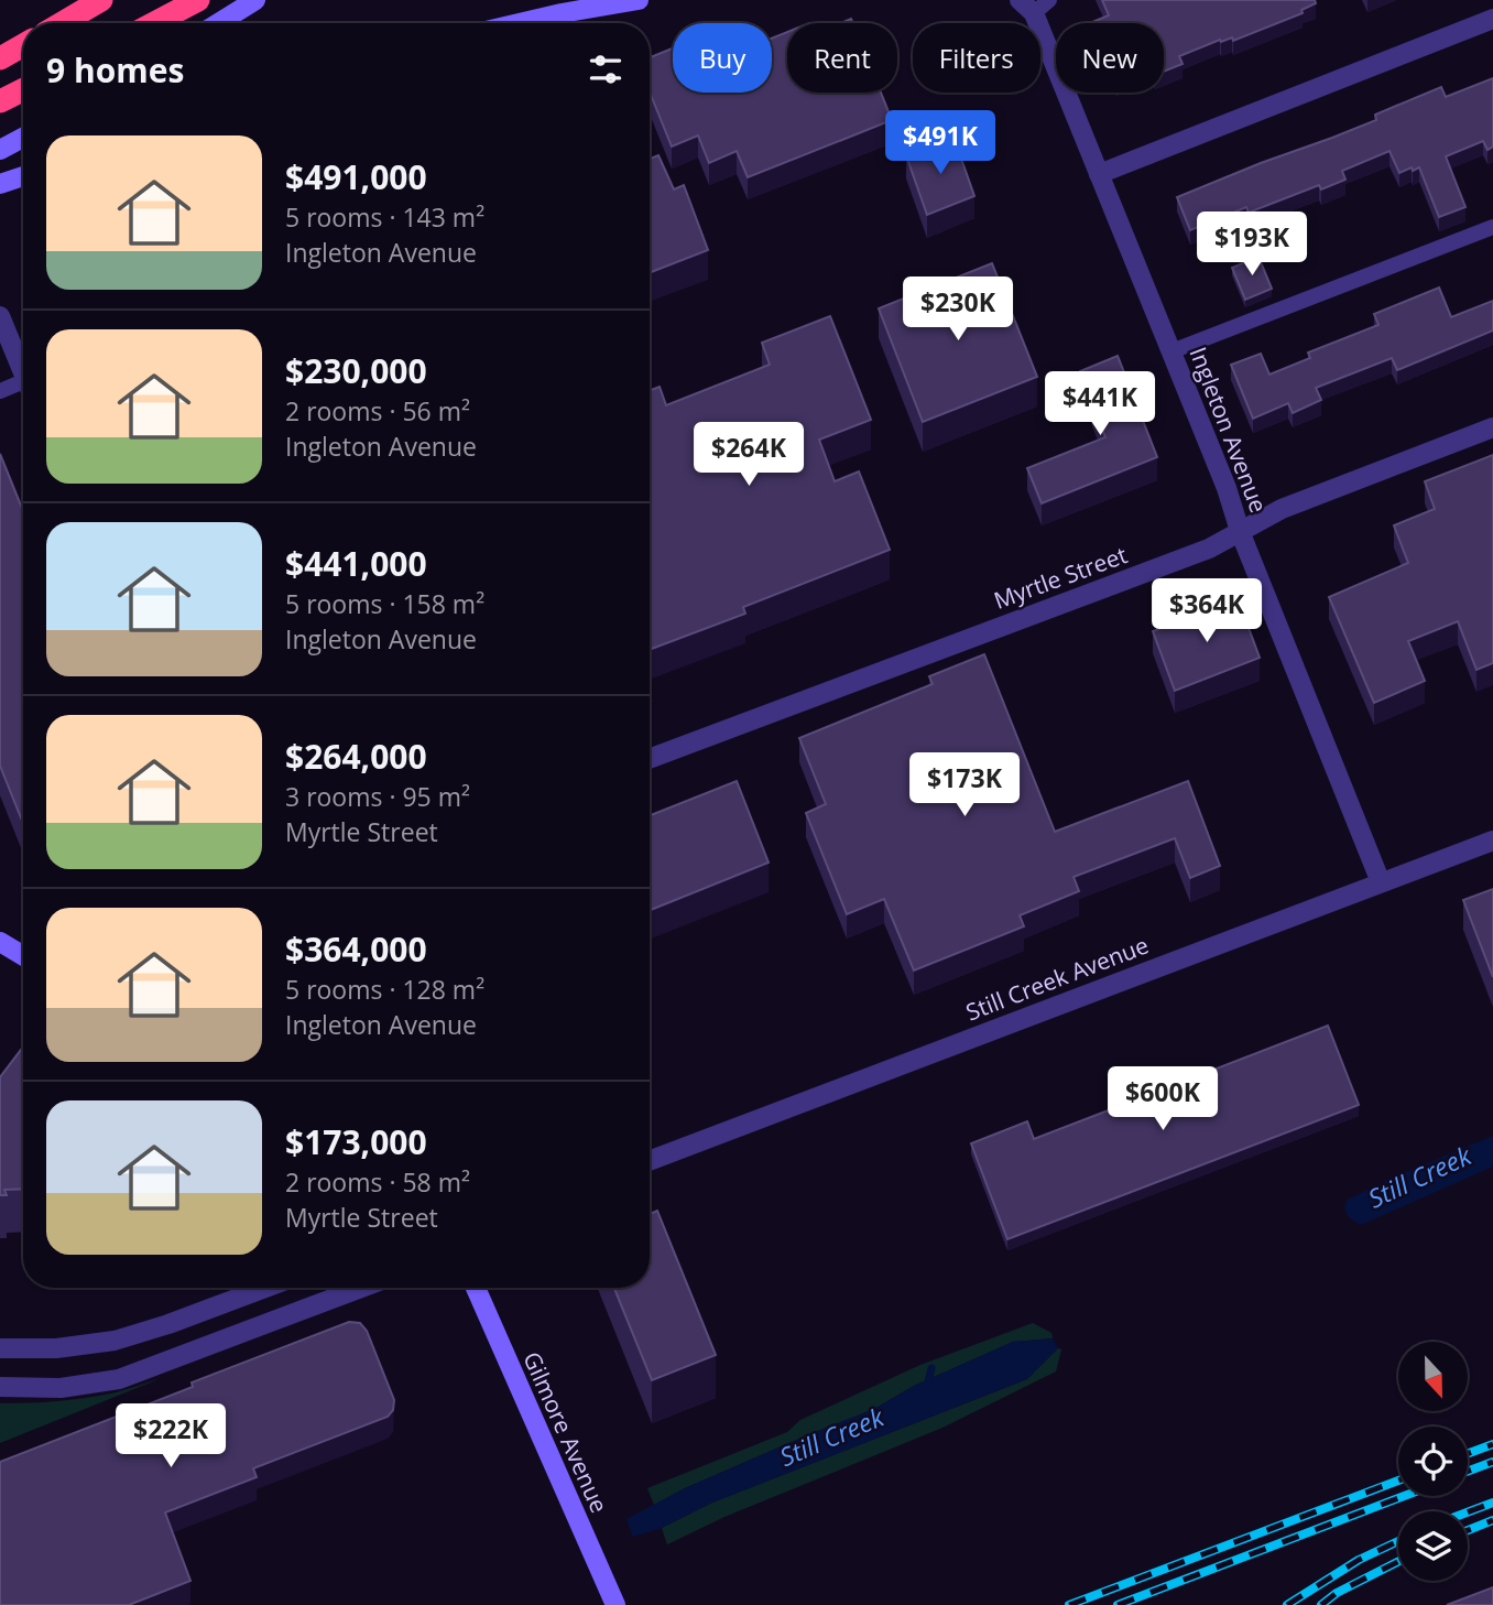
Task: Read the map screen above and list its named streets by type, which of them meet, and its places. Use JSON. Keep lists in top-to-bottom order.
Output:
{
  "streets": {
    "main road": ["Gilmore Avenue"],
    "street": ["Ingleton Avenue", "Myrtle Street", "Still Creek Avenue"]
  },
  "crossings": [
    ["Ingleton Avenue", "Myrtle Street"],
    ["Ingleton Avenue", "Still Creek Avenue"]
  ],
  "water": ["Still Creek"],
  "north": "bottom",
  "page": {
    "chip": [
      "Buy",
      "Rent",
      "Filters",
      "New"
    ],
    "heading": "9 homes",
    "price": [
      "$491K",
      "$193K",
      "$230K",
      "$441K",
      "$264K",
      "$364K",
      "$173K",
      "$600K",
      "$222K"
    ],
    "list": [
      {
        "name": "$491,000",
        "note": "5 rooms · 143 m² · Ingleton Avenue"
      },
      {
        "name": "$230,000",
        "note": "2 rooms · 56 m² · Ingleton Avenue"
      },
      {
        "name": "$441,000",
        "note": "5 rooms · 158 m² · Ingleton Avenue"
      },
      {
        "name": "$264,000",
        "note": "3 rooms · 95 m² · Myrtle Street"
      },
      {
        "name": "$364,000",
        "note": "5 rooms · 128 m² · Ingleton Avenue"
      },
      {
        "name": "$173,000",
        "note": "2 rooms · 58 m² · Myrtle Street"
      }
    ]
  }
}
